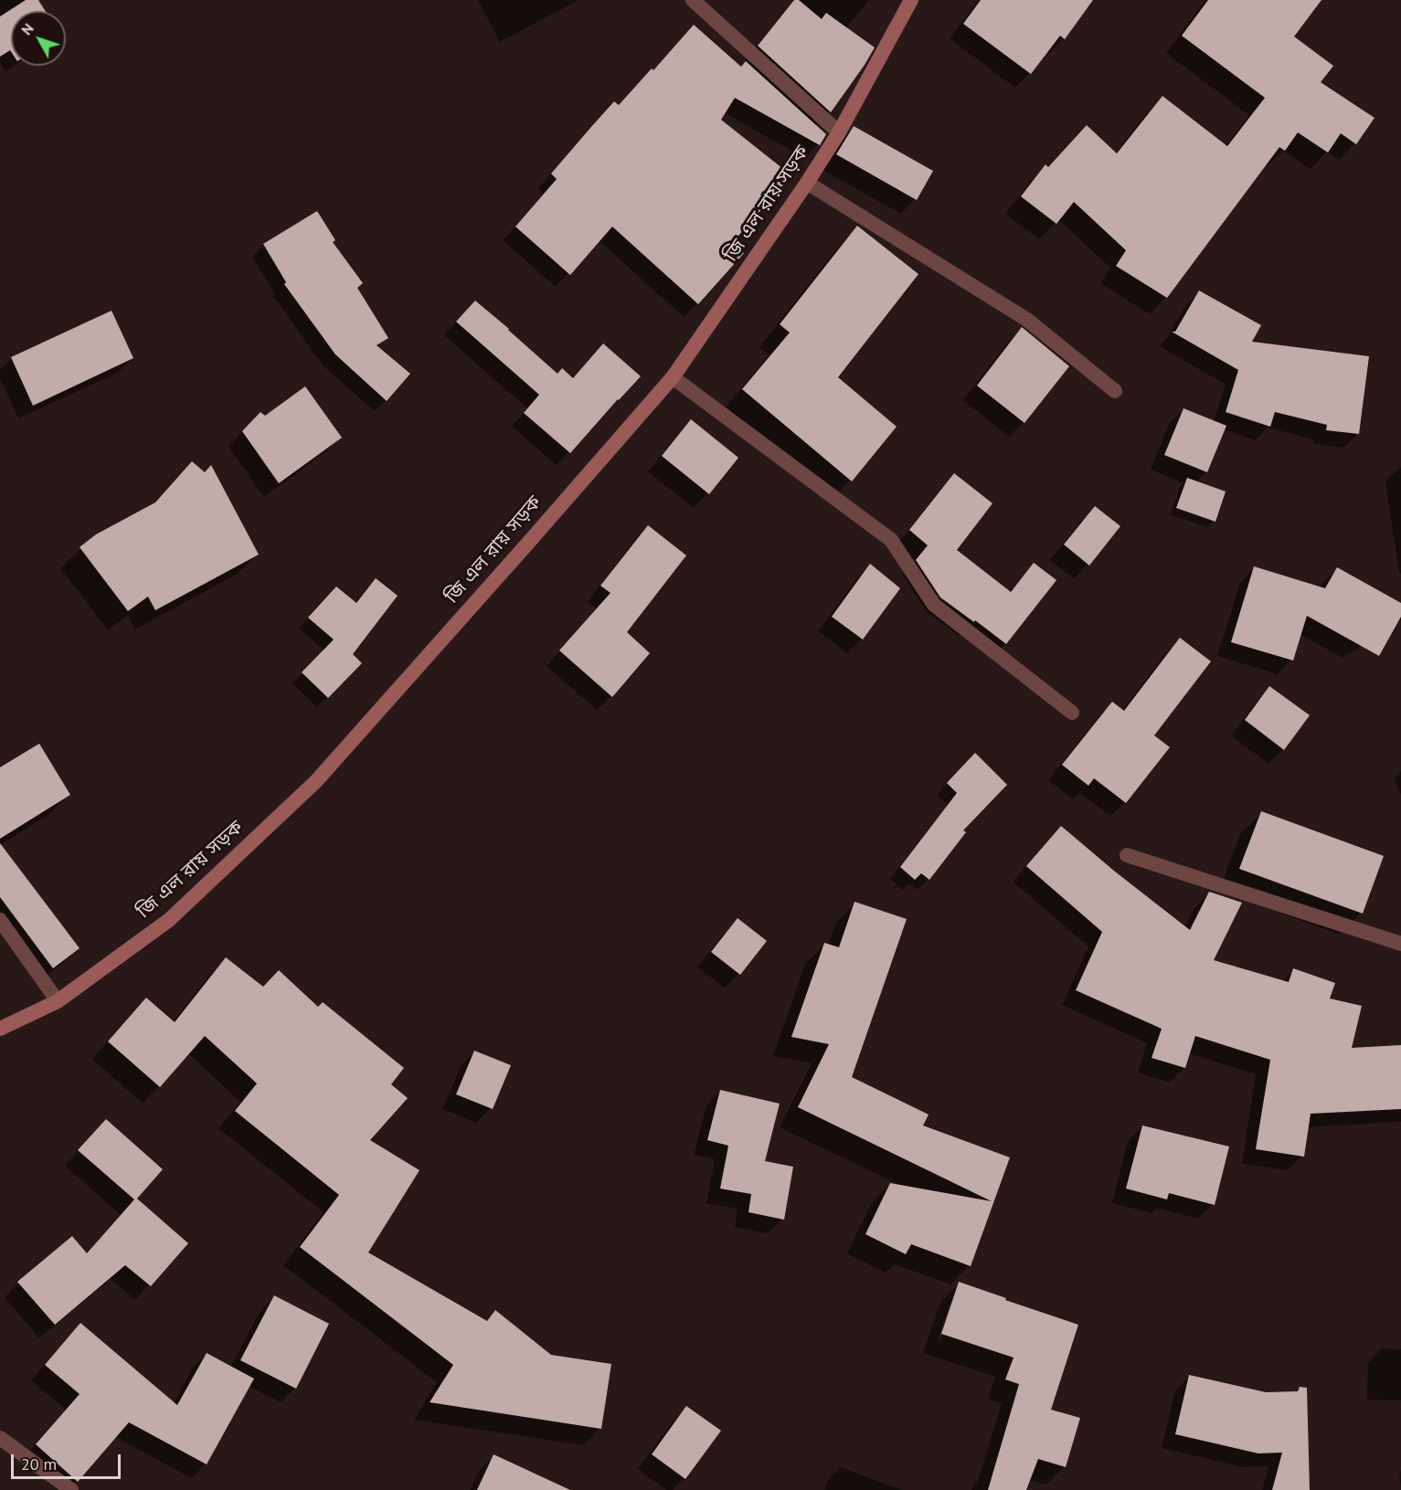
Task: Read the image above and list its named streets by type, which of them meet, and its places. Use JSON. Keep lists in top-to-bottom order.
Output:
{
  "streets": {
    "main road": ["জি এল রায় সড়ক"]
  },
  "scale_bar": "20 m",
  "north": "top left"
}
